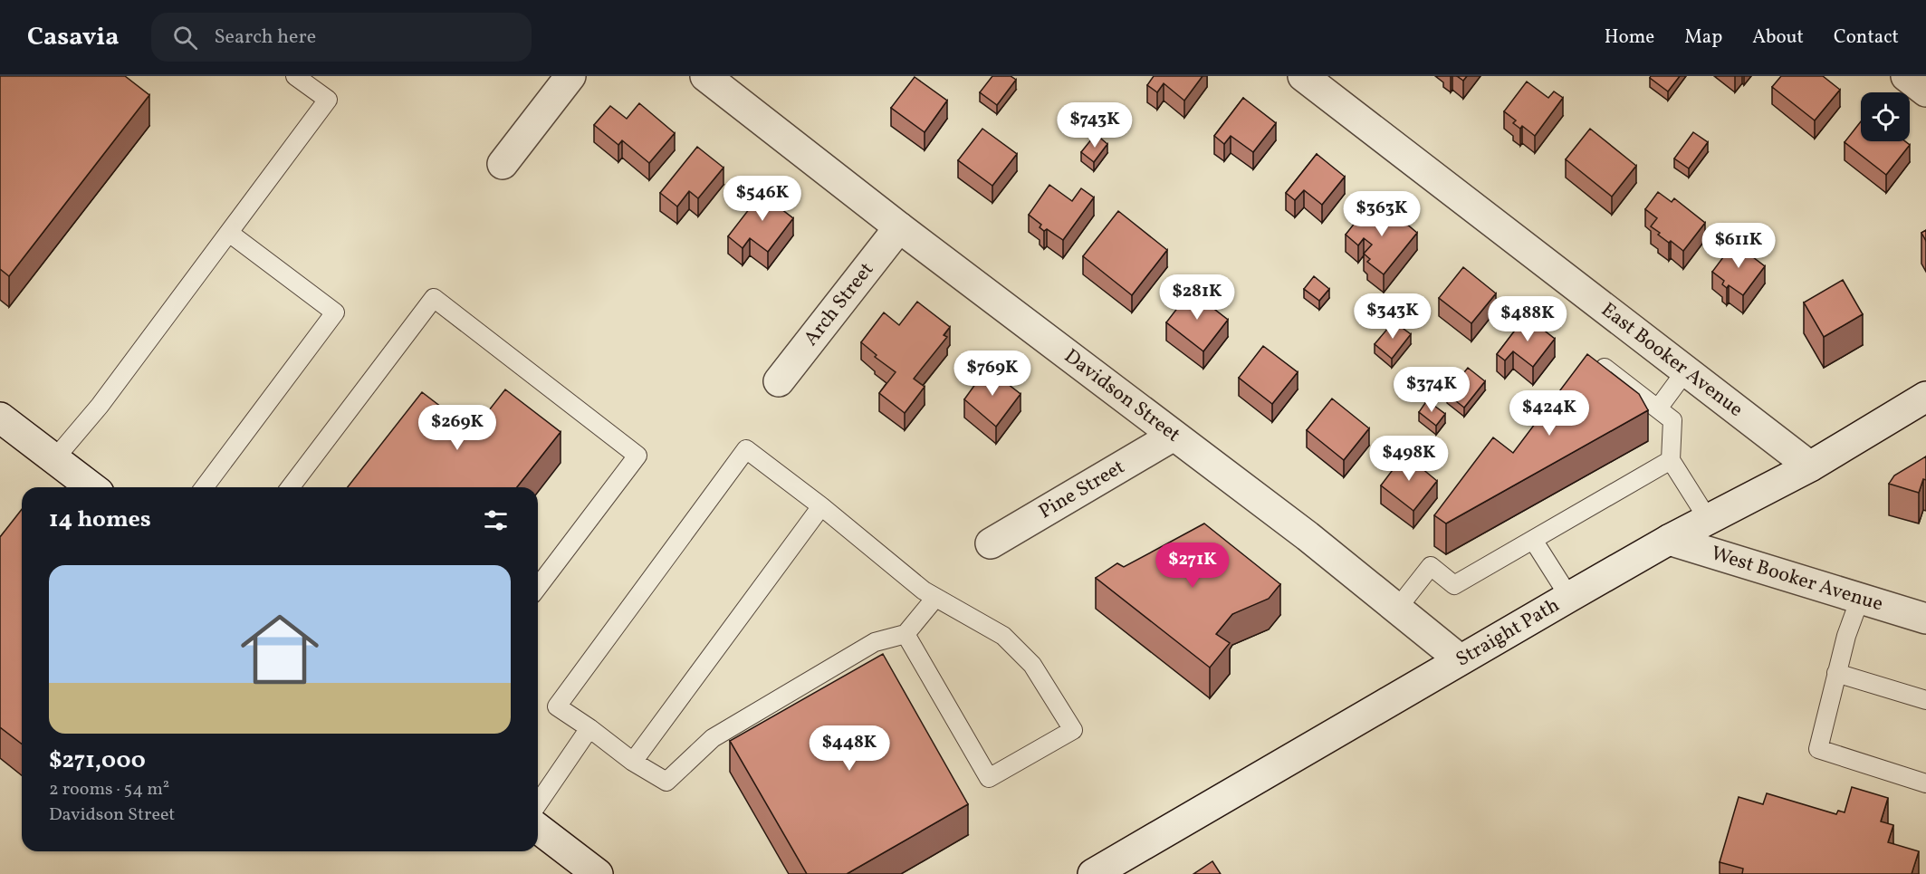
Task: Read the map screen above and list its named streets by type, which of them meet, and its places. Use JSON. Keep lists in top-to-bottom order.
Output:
{
  "streets": {
    "street": [
      "Arch Street",
      "East Booker Avenue",
      "Davidson Street",
      "Pine Street",
      "West Booker Avenue",
      "Straight Path"
    ]
  },
  "crossings": [
    ["Arch Street", "Davidson Street"],
    ["East Booker Avenue", "Straight Path"],
    ["Davidson Street", "Pine Street"],
    ["Davidson Street", "Straight Path"],
    ["West Booker Avenue", "Straight Path"]
  ],
  "page": {
    "header": "Casavia",
    "search": "Search here",
    "nav": [
      "Home",
      "Map",
      "About",
      "Contact"
    ],
    "price": [
      "$743K",
      "$546K",
      "$363K",
      "$611K",
      "$281K",
      "$343K",
      "$488K",
      "$769K",
      "$374K",
      "$424K",
      "$269K",
      "$498K",
      "$271K",
      "$448K"
    ],
    "heading": "14 homes",
    "list": [
      {
        "name": "$271,000",
        "note": "2 rooms · 54 m² · Davidson Street"
      }
    ]
  }
}
